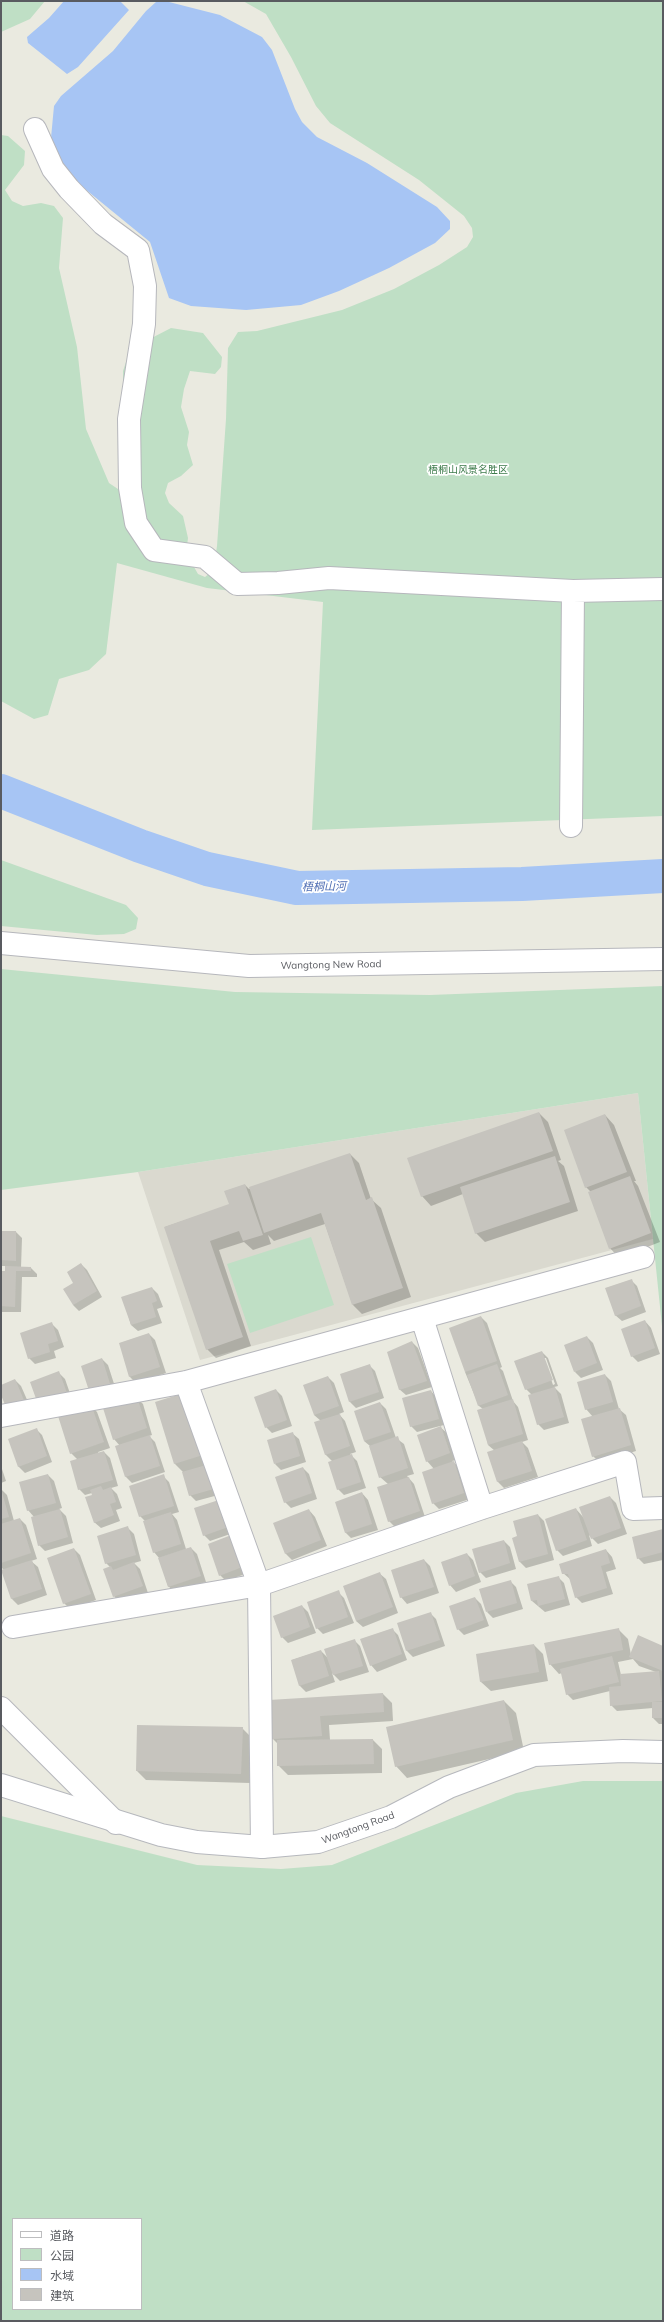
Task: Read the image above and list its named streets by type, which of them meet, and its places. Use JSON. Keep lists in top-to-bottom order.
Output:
{
  "streets": {
    "street": ["Wangtong New Road", "Wangtong Road"]
  },
  "water": ["梧桐山河"],
  "parks": ["梧桐山风景名胜区"],
  "legend": [
    "道路",
    "公园",
    "水域",
    "建筑"
  ]
}
